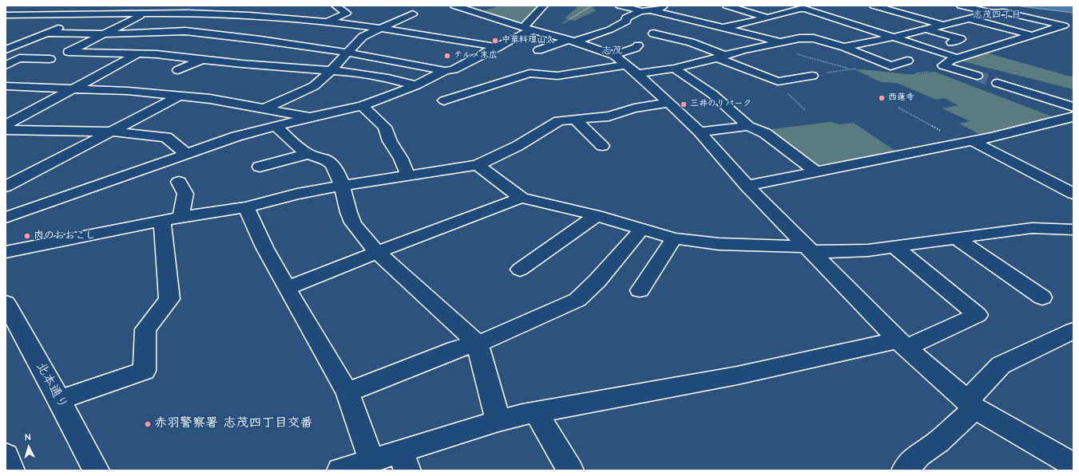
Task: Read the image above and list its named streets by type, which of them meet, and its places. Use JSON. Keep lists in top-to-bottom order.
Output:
{
  "streets": {
    "main road": ["北本通り"]
  },
  "districts": ["志茂四丁目", "志茂"],
  "places": [
    "中華料理山久",
    "テルメ末広",
    "西蓮寺",
    "三井のリパーク",
    "肉のおおこし",
    "赤羽警察署 志茂四丁目交番"
  ],
  "north": "top"
}
